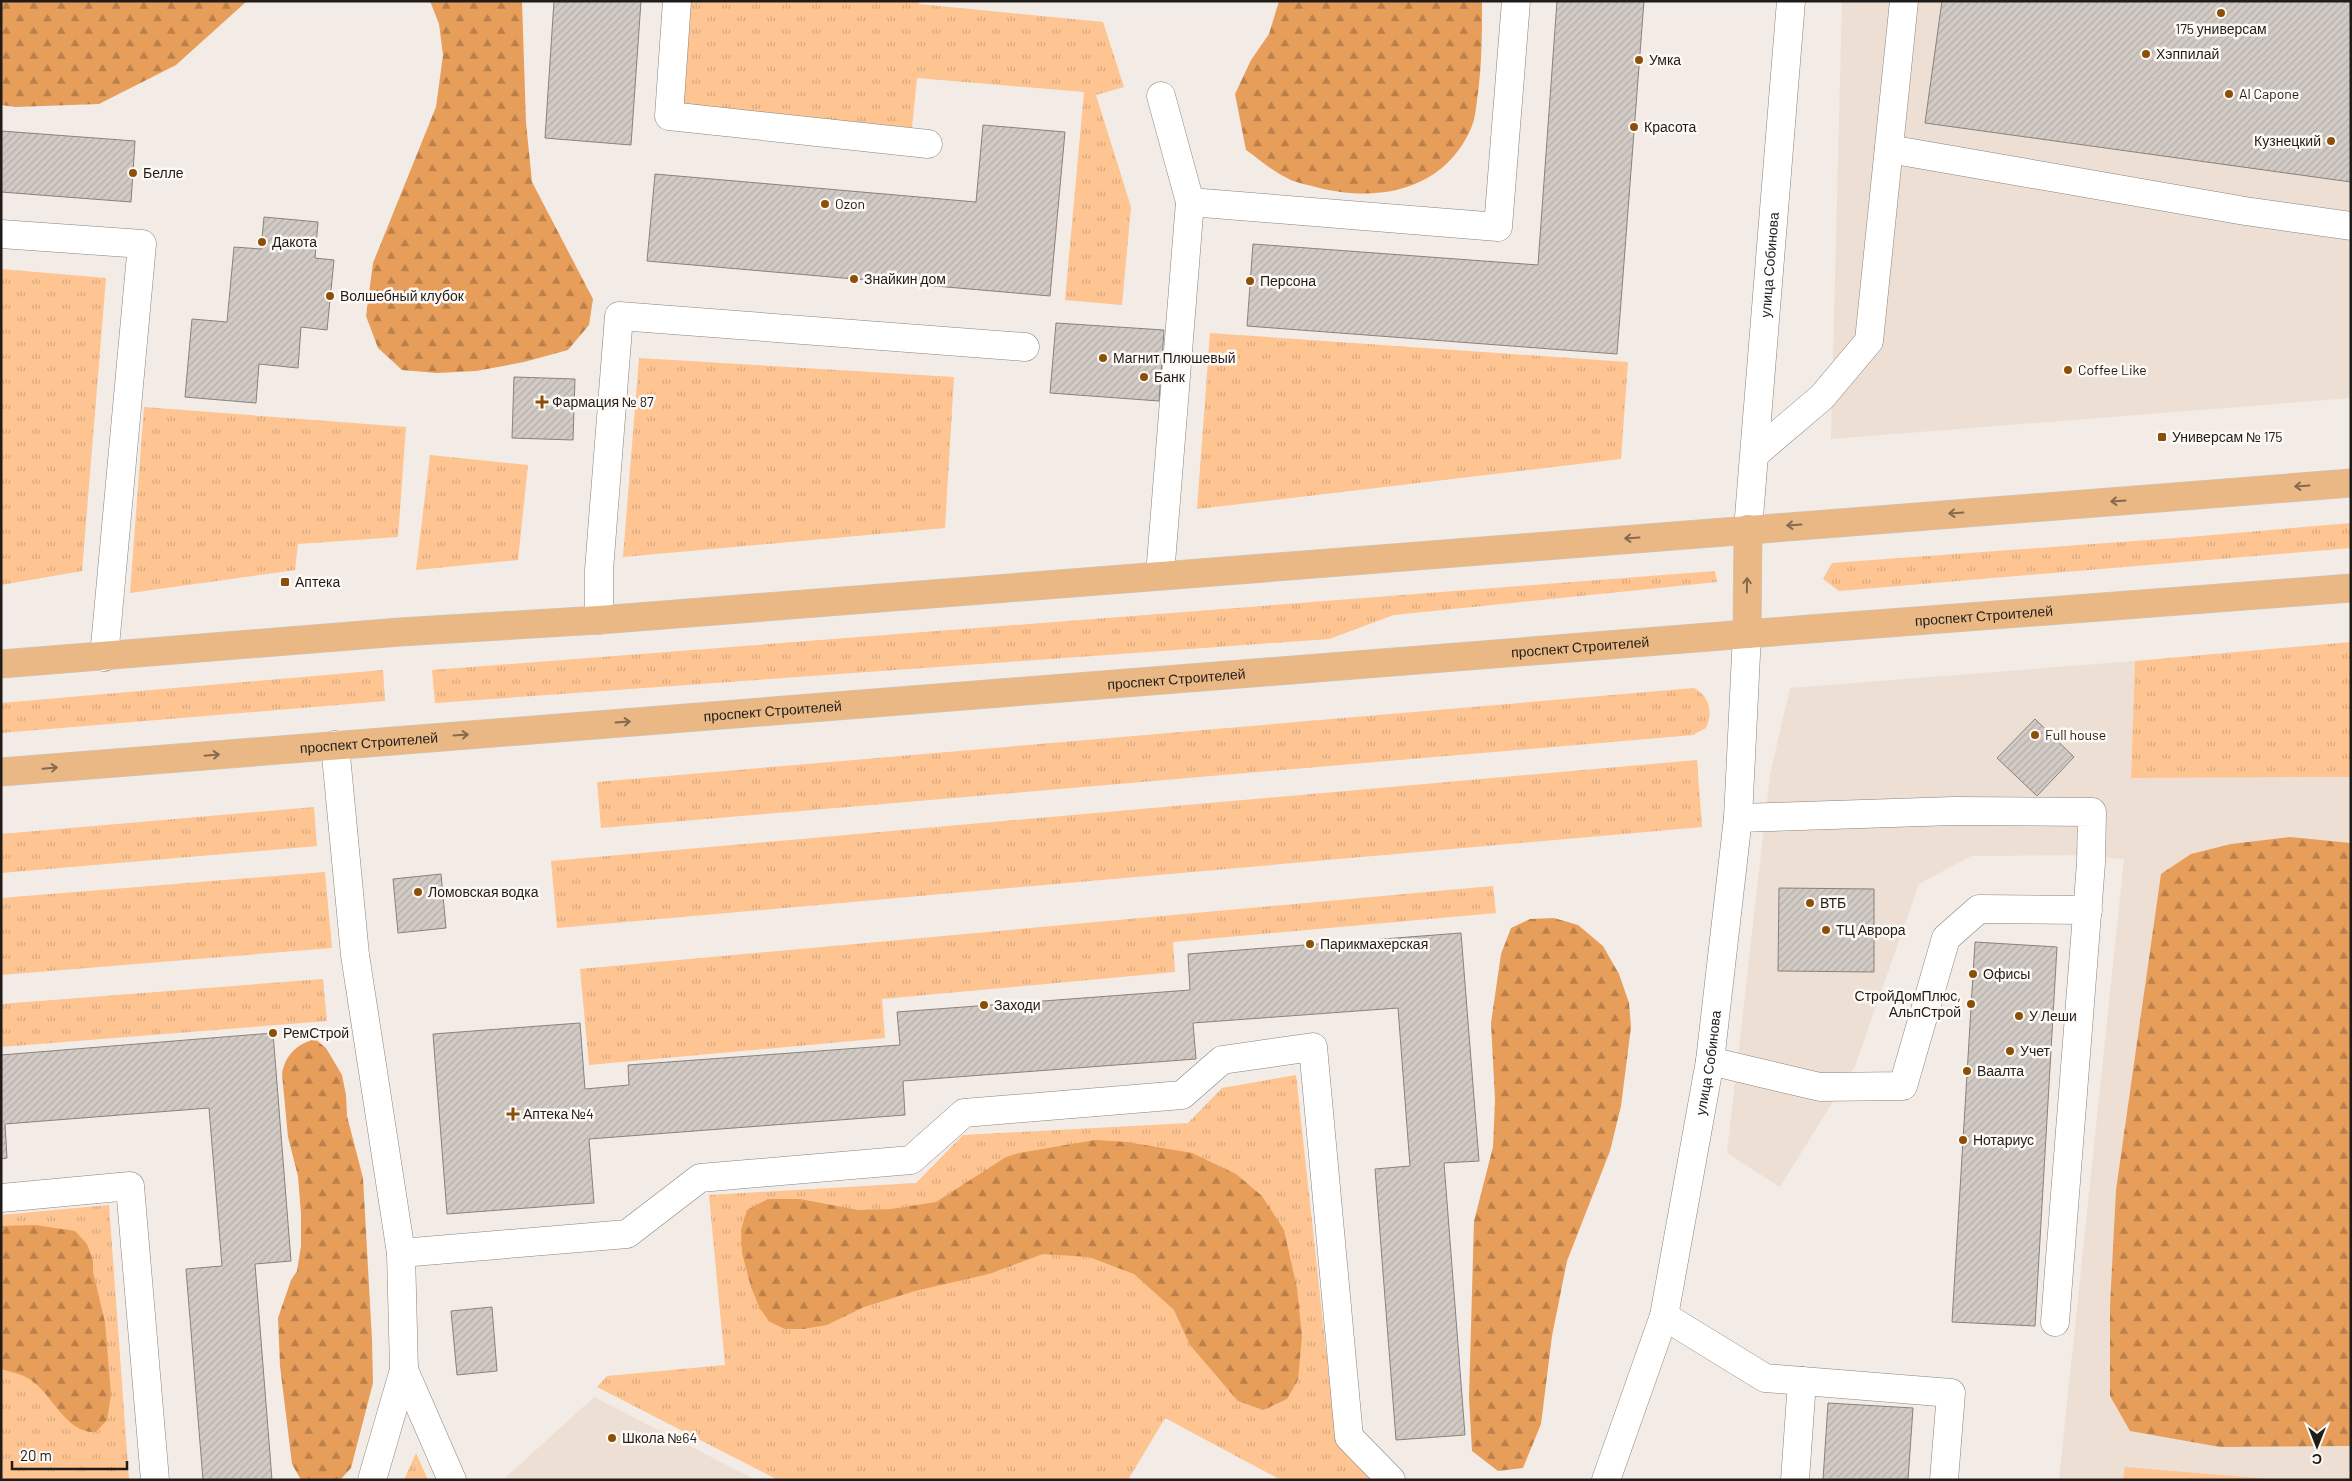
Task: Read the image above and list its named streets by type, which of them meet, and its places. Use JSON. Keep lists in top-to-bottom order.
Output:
{
  "streets": {
    "main road": ["проспект Строителей"],
    "street": ["улица Собинова"]
  },
  "crossings": [
    ["улица Собинова", "проспект Строителей"]
  ],
  "places": {
    "other": [
      "175 универсам",
      "Хэппилай",
      "Умка",
      "Al Capone",
      "Красота",
      "Кузнецкий",
      "Белле",
      "Ozon",
      "Дакота",
      "Знайкин дом",
      "Персона",
      "Волшебный клубок",
      "Магнит Плюшевый",
      "Coffee Like",
      "Банк",
      "Full house",
      "Ломовская водка",
      "ВТБ",
      "ТЦ Аврора",
      "Парикмахерская",
      "Офисы",
      "СтройДомПлюс, АльпСтрой",
      "Заходи",
      "У Леши",
      "РемСтрой",
      "Учет",
      "Ваалта",
      "Нотариус",
      "Школа №64"
    ],
    "health": ["Фармация № 87", "Аптека №4"],
    "transit": ["Универсам № 175", "Аптека"]
  },
  "scale_bar": "20 m",
  "north": "bottom"
}
